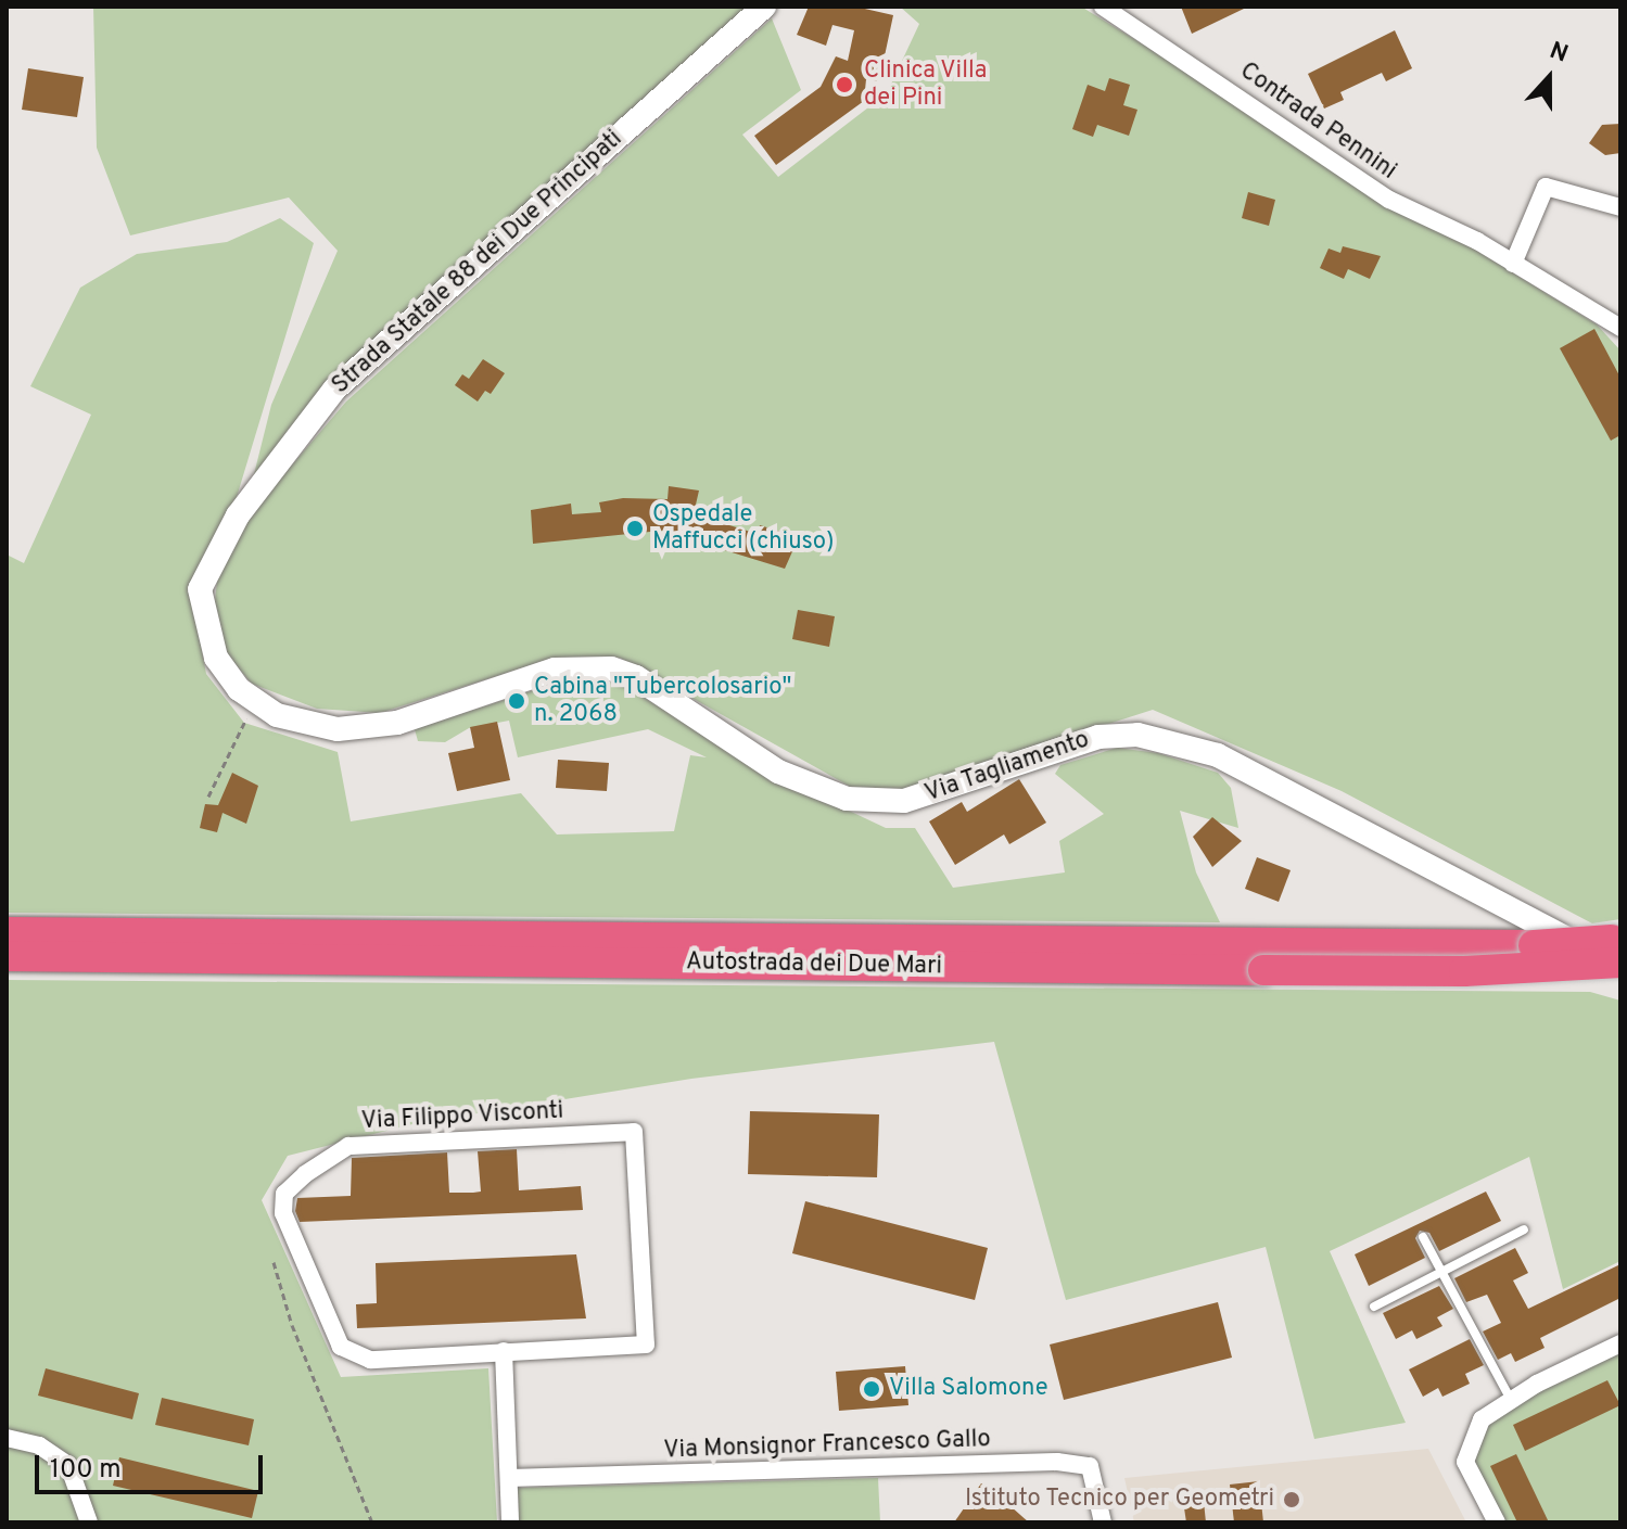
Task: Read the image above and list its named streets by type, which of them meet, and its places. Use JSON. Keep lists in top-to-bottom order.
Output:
{
  "streets": {
    "highway": ["Autostrada dei Due Mari"],
    "main road": ["Strada Statale 88 dei Due Principati", "Via Tagliamento"],
    "street": ["Contrada Pennini", "Via Filippo Visconti", "Via Monsignor Francesco Gallo"]
  },
  "crossings": [
    ["Strada Statale 88 dei Due Principati", "Via Tagliamento"],
    ["Via Tagliamento", "Autostrada dei Due Mari"]
  ],
  "places": [
    "Clinica Villa dei Pini",
    "Ospedale Maffucci (chiuso)",
    "Cabina \"Tubercolosario\" n. 2068",
    "Villa Salomone",
    "Istituto Tecnico per Geometri"
  ],
  "scale_bar": "100 m",
  "north": "top"
}
